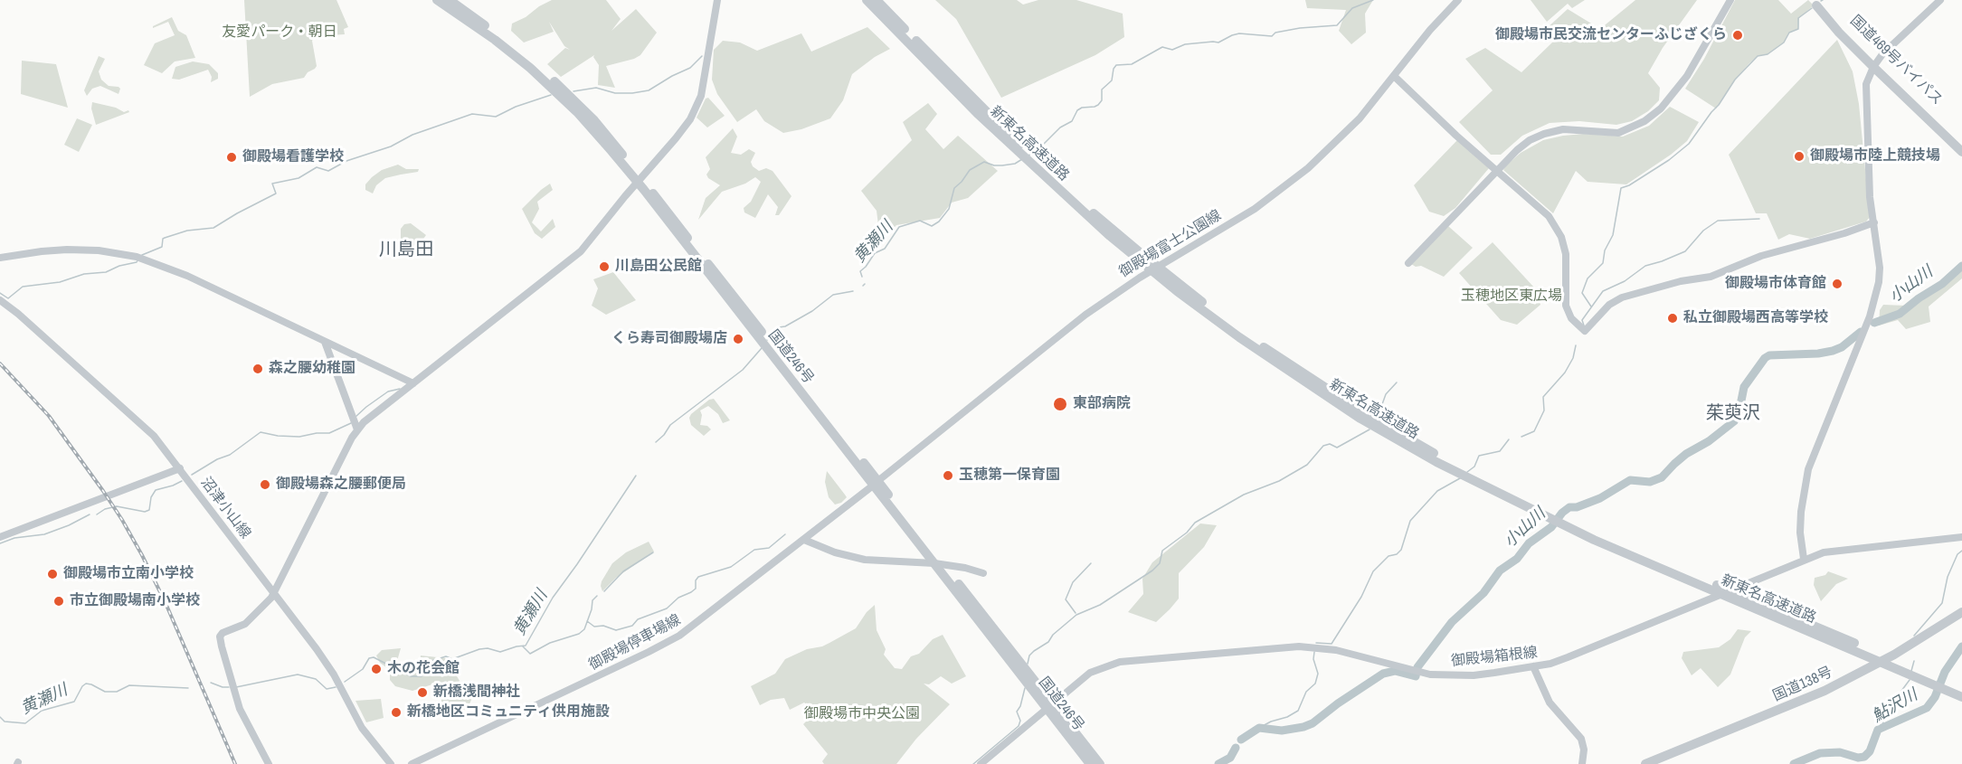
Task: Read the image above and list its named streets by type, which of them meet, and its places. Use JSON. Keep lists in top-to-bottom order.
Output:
{
  "streets": {
    "highway": [
      "国道469号バイパス",
      "新東名高速道路",
      "国道246号",
      "国道138号"
    ],
    "main road": ["御殿場富士公園線"],
    "street": ["沼津小山線", "御殿場停車場線", "御殿場箱根線"]
  },
  "crossings": [
    ["御殿場富士公園線", "国道246号"],
    ["御殿場富士公園線", "御殿場停車場線"],
    ["国道246号", "御殿場停車場線"],
    ["国道246号", "御殿場箱根線"]
  ],
  "districts": ["川島田", "茱萸沢"],
  "water": ["黄瀬川", "小山川", "鮎沢川"],
  "parks": ["友愛パーク・朝日", "玉穂地区東広場", "御殿場市中央公園"],
  "places": [
    "御殿場市民交流センターふじざくら",
    "御殿場市陸上競技場",
    "御殿場看護学校",
    "川島田公民館",
    "御殿場市体育館",
    "私立御殿場西高等学校",
    "くら寿司御殿場店",
    "森之腰幼稚園",
    "東部病院",
    "玉穂第一保育園",
    "御殿場森之腰郵便局",
    "御殿場市立南小学校",
    "市立御殿場南小学校",
    "木の花会館",
    "新橋浅間神社",
    "新橋地区コミュニティ供用施設"
  ]
}
